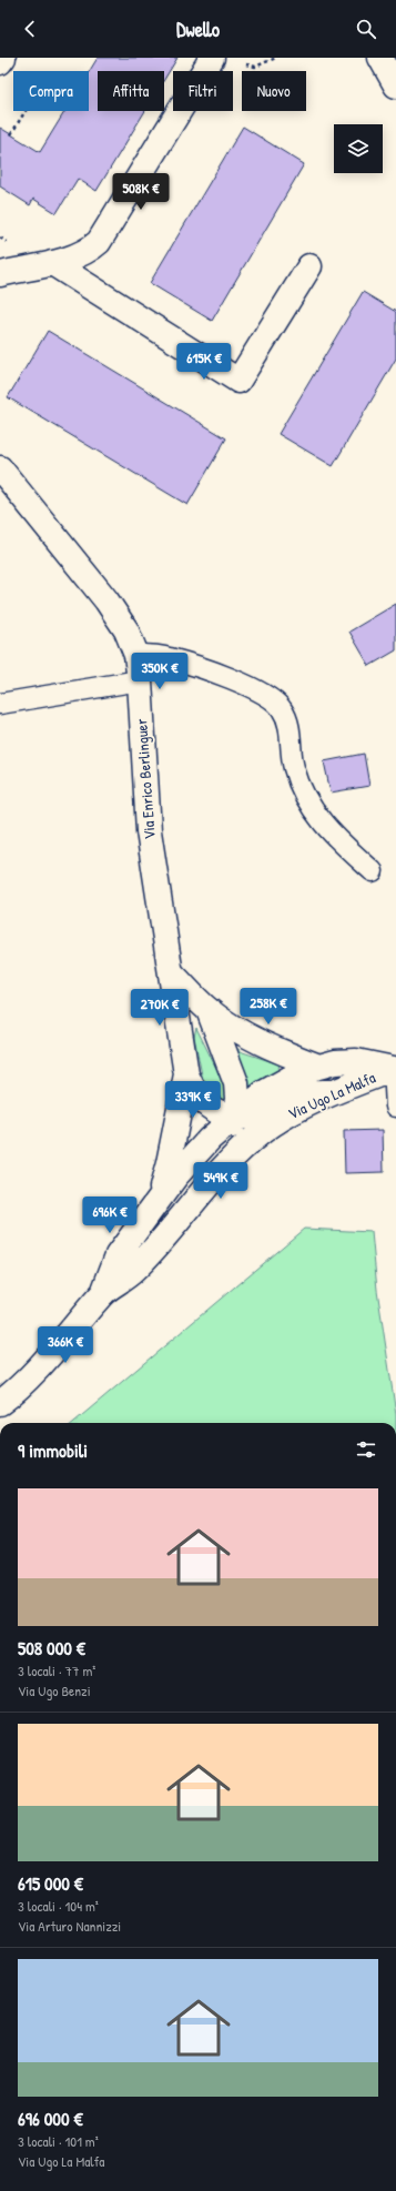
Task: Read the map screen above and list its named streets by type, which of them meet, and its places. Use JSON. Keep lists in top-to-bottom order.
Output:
{
  "streets": {
    "street": ["Via Enrico Berlinguer", "Via Ugo La Malfa"]
  },
  "crossings": [
    ["Via Enrico Berlinguer", "Via Ugo La Malfa"]
  ],
  "page": {
    "header": "Dwello",
    "chip": [
      "Compra",
      "Affitta",
      "Filtri",
      "Nuovo"
    ],
    "price": [
      "508K €",
      "615K €",
      "350K €",
      "258K €",
      "270K €",
      "339K €",
      "549K €",
      "696K €",
      "366K €"
    ],
    "heading": "9 immobili",
    "list": [
      {
        "name": "508 000 €",
        "note": "3 locali · 77 m² · Via Ugo Benzi"
      },
      {
        "name": "615 000 €",
        "note": "3 locali · 104 m² · Via Arturo Nannizzi"
      },
      {
        "name": "696 000 €",
        "note": "3 locali · 101 m² · Via Ugo La Malfa"
      }
    ]
  }
}
